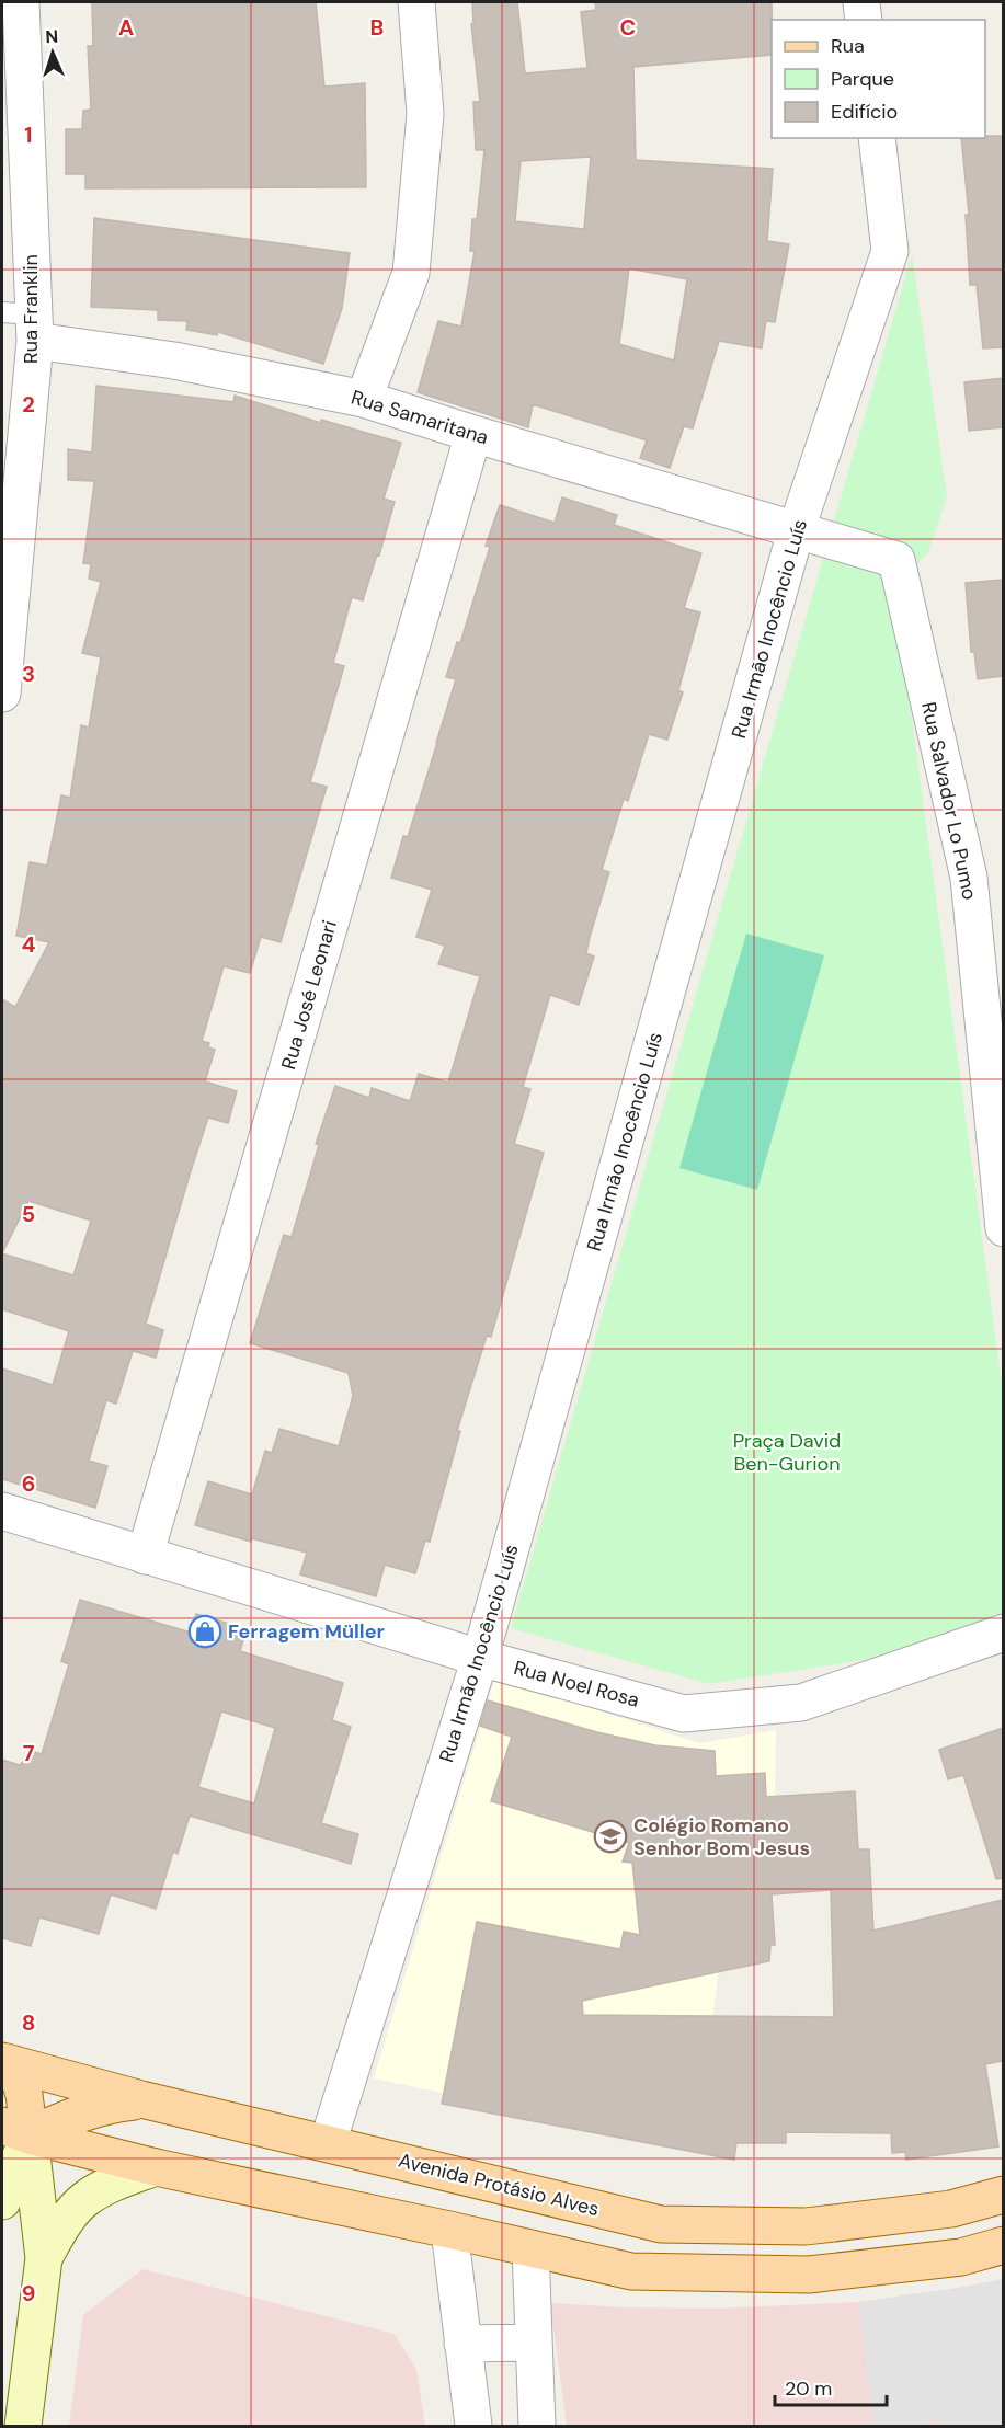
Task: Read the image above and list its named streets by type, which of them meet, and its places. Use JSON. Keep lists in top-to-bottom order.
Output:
{
  "streets": {
    "main road": ["Avenida Protásio Alves"],
    "street": [
      "Rua Franklin",
      "Rua Samaritana",
      "Rua Irmão Inocêncio Luís",
      "Rua Salvador Lo Pumo",
      "Rua José Leonari",
      "Rua Noel Rosa"
    ]
  },
  "crossings": [
    ["Rua Franklin", "Rua Samaritana"],
    ["Rua Samaritana", "Rua Irmão Inocêncio Luís"],
    ["Rua Samaritana", "Rua Salvador Lo Pumo"],
    ["Rua Samaritana", "Rua José Leonari"],
    ["Rua Irmão Inocêncio Luís", "Rua Salvador Lo Pumo"],
    ["Rua Irmão Inocêncio Luís", "Rua Noel Rosa"],
    ["Rua Irmão Inocêncio Luís", "Avenida Protásio Alves"],
    ["Rua José Leonari", "Rua Noel Rosa"]
  ],
  "parks": ["Praça David Ben-Gurion"],
  "places": {
    "shop": ["Ferragem Müller"],
    "school or university": ["Colégio Romano Senhor Bom Jesus"]
  },
  "legend": ["Rua", "Parque", "Edifício"],
  "scale_bar": "20 m",
  "north": "top",
  "grid": {
    "columns": ["A", "B", "C"],
    "rows": [
      "1",
      "2",
      "3",
      "4",
      "5",
      "6",
      "7",
      "8",
      "9"
    ]
  }
}
